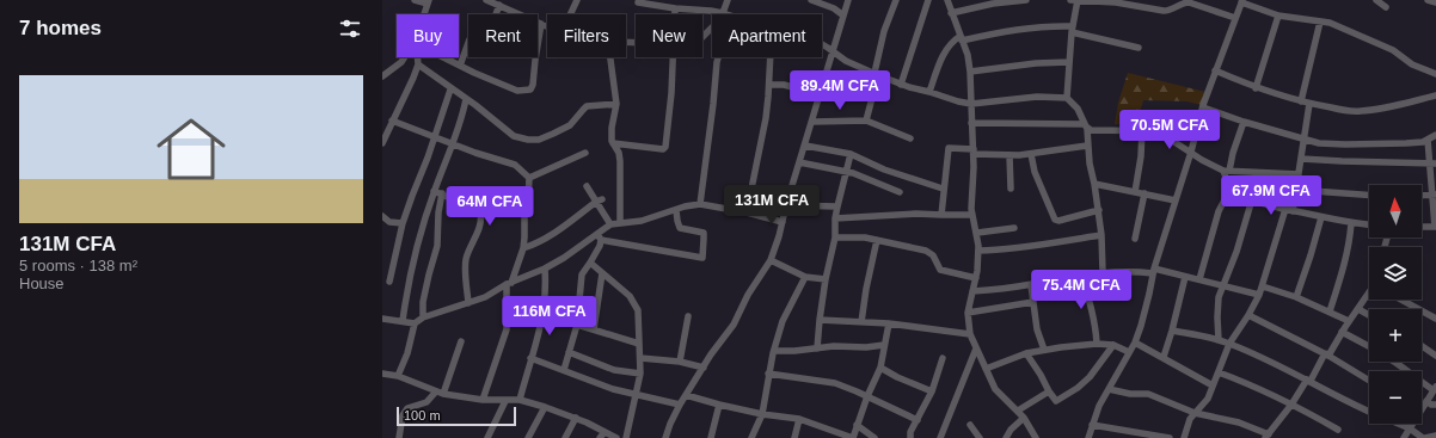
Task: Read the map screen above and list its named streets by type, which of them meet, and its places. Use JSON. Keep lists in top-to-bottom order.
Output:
{
  "scale_bar": "100 m",
  "north": "top",
  "page": {
    "heading": "7 homes",
    "chip": [
      "Buy",
      "Rent",
      "Filters",
      "New",
      "Apartment"
    ],
    "list": [
      {
        "name": "131M CFA",
        "note": "5 rooms · 138 m² · House"
      }
    ],
    "price": [
      "89.4M CFA",
      "70.5M CFA",
      "67.9M CFA",
      "131M CFA",
      "64M CFA",
      "75.4M CFA",
      "116M CFA"
    ],
    "map_buttons": ["+", "−"],
    "scale": "100 m"
  }
}
